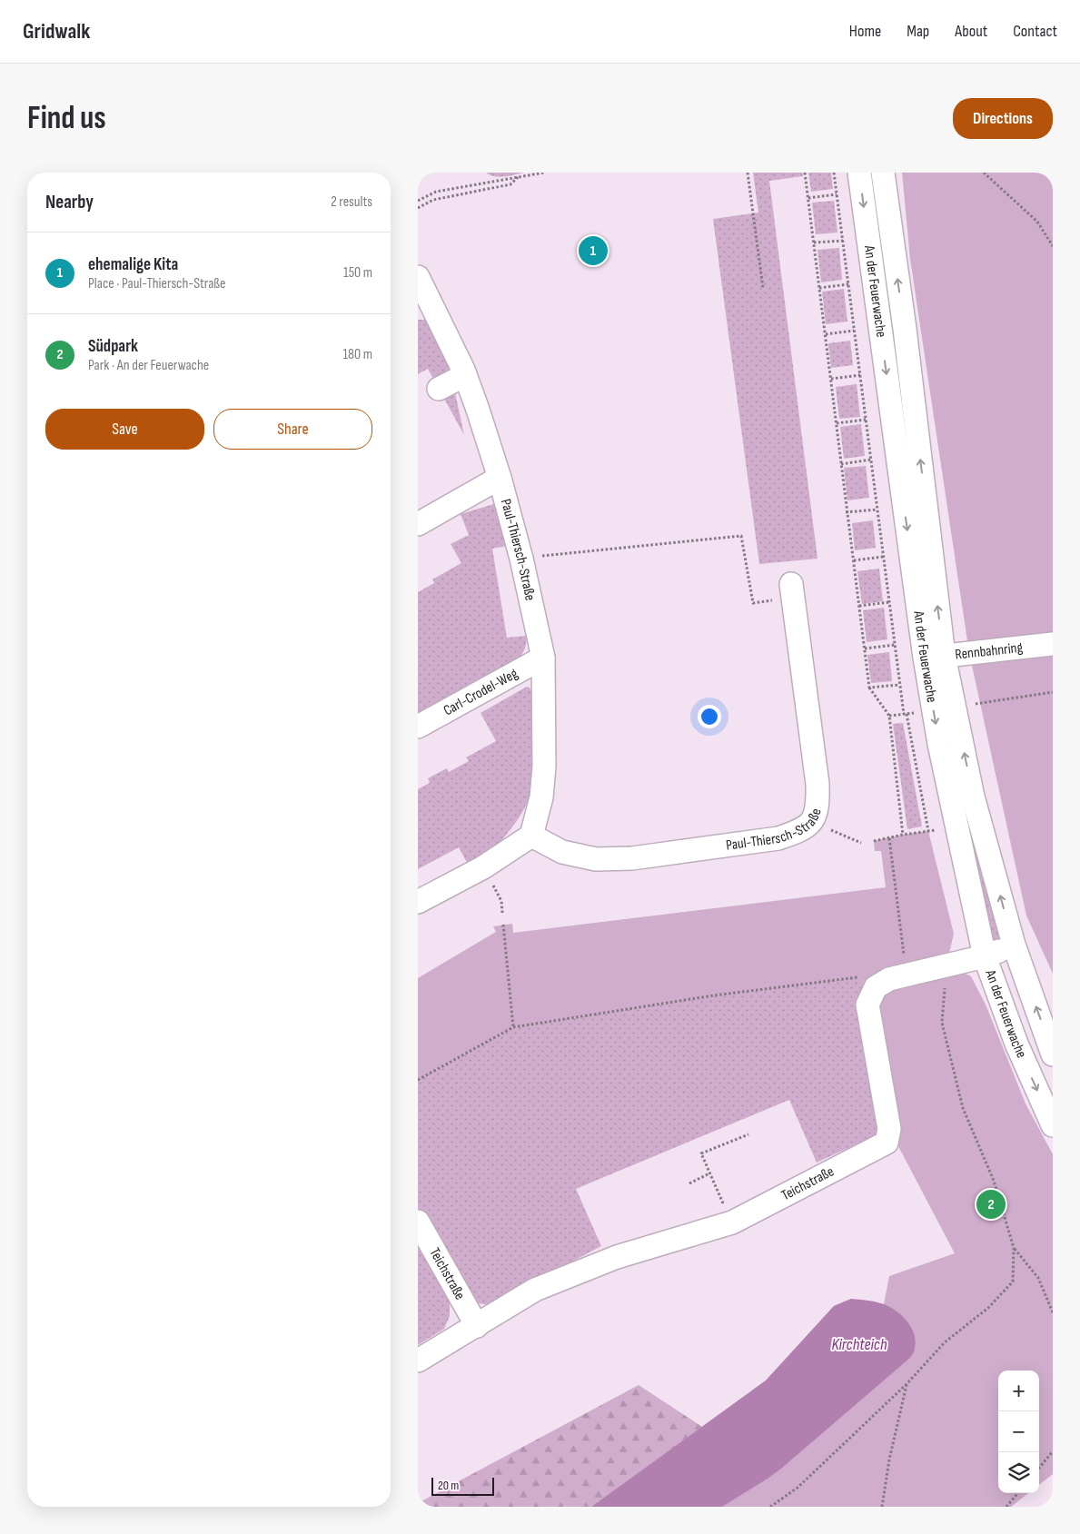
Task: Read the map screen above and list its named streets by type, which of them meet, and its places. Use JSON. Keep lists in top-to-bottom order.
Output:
{
  "streets": {
    "street": [
      "An der Feuerwache",
      "Paul-Thiersch-Straße",
      "Rennbahnring",
      "Carl-Crodel-Weg",
      "Teichstraße"
    ]
  },
  "crossings": [
    ["An der Feuerwache", "Rennbahnring"],
    ["Paul-Thiersch-Straße", "Carl-Crodel-Weg"]
  ],
  "water": ["Kirchteich"],
  "scale_bar": "20 m",
  "page": {
    "header": "Gridwalk",
    "nav": [
      "Home",
      "Map",
      "About",
      "Contact"
    ],
    "buttons": [
      "Directions",
      ["Save", "Share"]
    ],
    "title": "Find us",
    "heading": ["Nearby", "2 results"],
    "list": [
      {
        "mark": "1",
        "name": "ehemalige Kita",
        "note": "Place · Paul-Thiersch-Straße",
        "value": "150 m"
      },
      {
        "mark": "2",
        "name": "Südpark",
        "note": "Park · An der Feuerwache",
        "value": "180 m"
      }
    ],
    "pins": ["1", "2"],
    "map_buttons": ["+", "−"],
    "scale": "20 m"
  }
}
